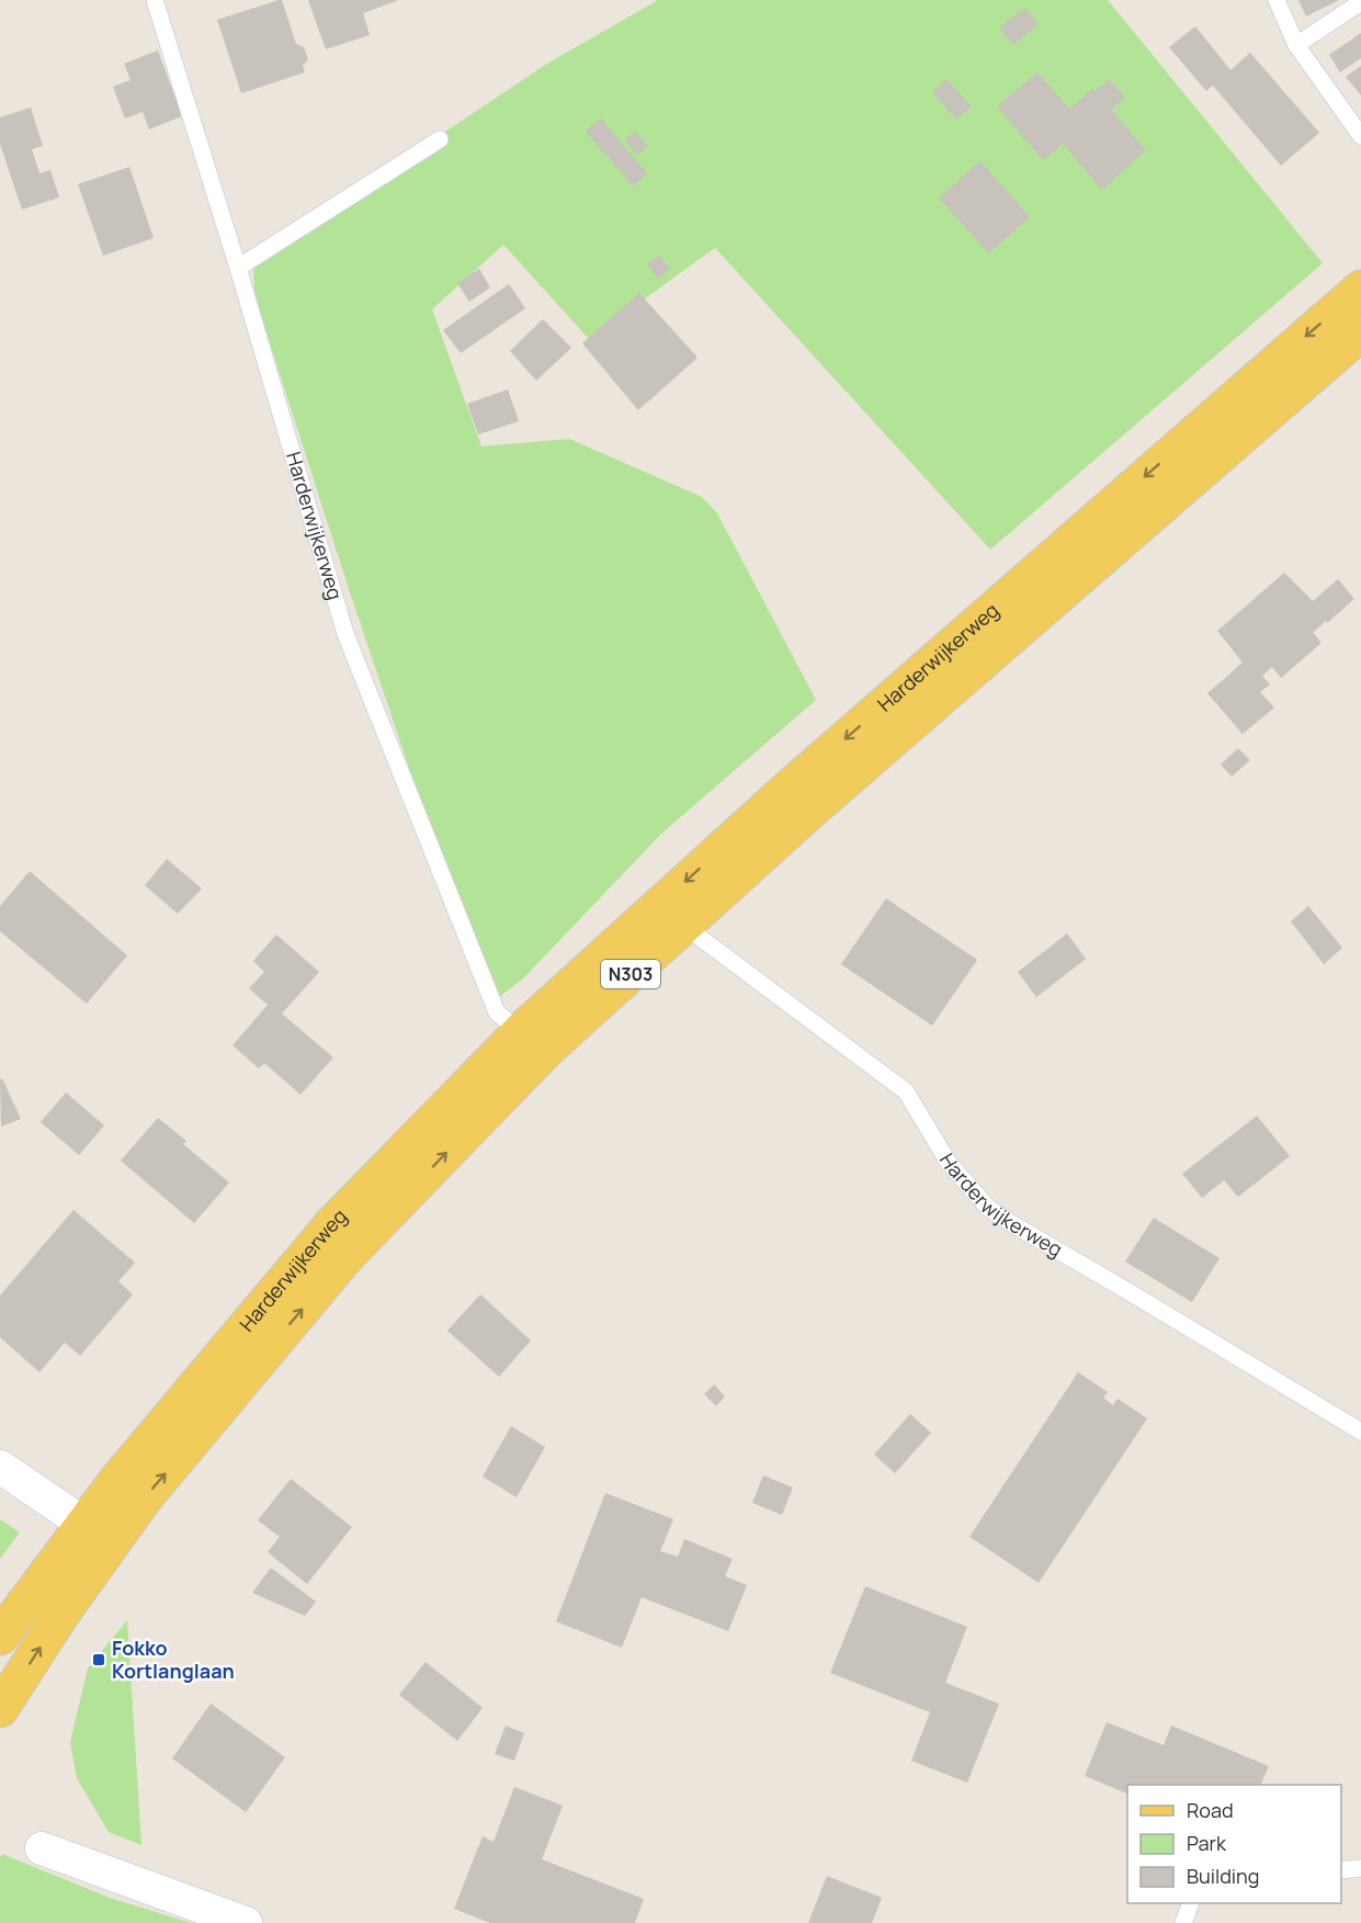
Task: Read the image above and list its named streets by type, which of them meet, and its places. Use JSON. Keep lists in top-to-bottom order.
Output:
{
  "streets": {
    "main road": ["Harderwijkerweg", "N303"]
  },
  "places": {
    "transit": ["Fokko Kortlanglaan"]
  },
  "legend": ["Road", "Park", "Building"]
}
